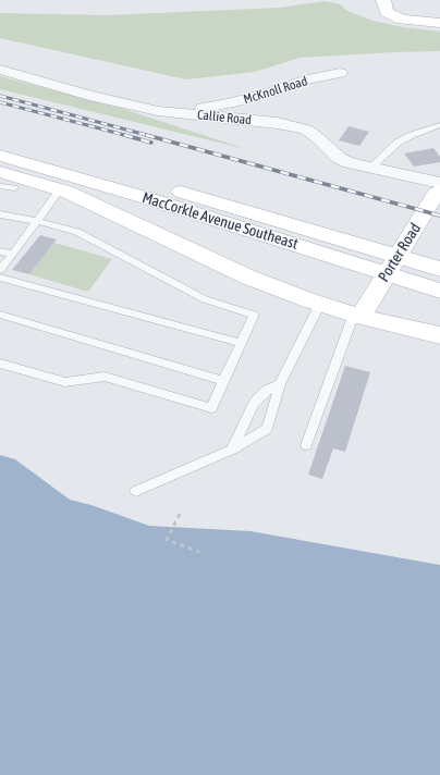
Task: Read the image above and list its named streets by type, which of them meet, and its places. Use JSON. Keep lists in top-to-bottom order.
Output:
{
  "streets": {
    "main road": ["MacCorkle Avenue Southeast", "Porter Road"],
    "street": ["McKnoll Road", "Callie Road"]
  },
  "crossings": [
    ["McKnoll Road", "Callie Road"],
    ["MacCorkle Avenue Southeast", "Porter Road"]
  ]
}
